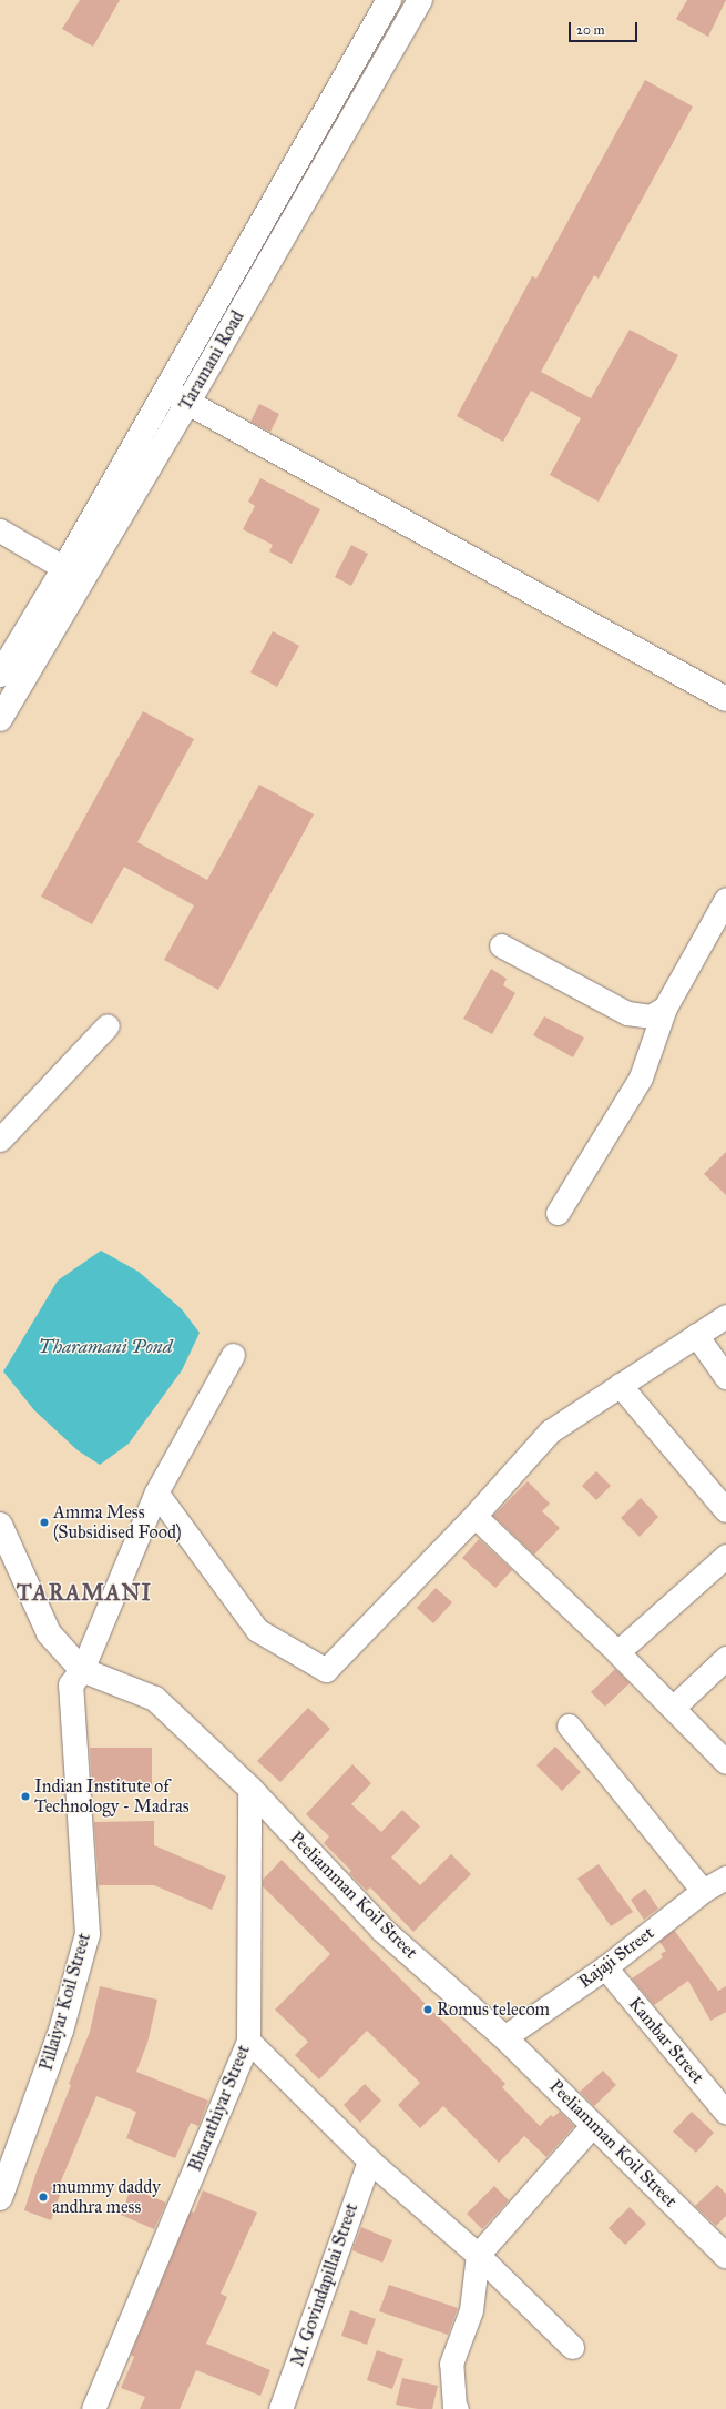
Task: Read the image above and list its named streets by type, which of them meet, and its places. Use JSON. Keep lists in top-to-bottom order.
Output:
{
  "streets": {
    "street": [
      "Taramani Road",
      "Peeliamman Koil Street",
      "Rajaji Street",
      "Pillaiyar Koil Street",
      "Kambar Street",
      "Bharathiyar Street",
      "M. Govindapillai Street"
    ]
  },
  "crossings": [
    ["Peeliamman Koil Street", "Rajaji Street"],
    ["Peeliamman Koil Street", "Pillaiyar Koil Street"],
    ["Peeliamman Koil Street", "Bharathiyar Street"],
    ["Rajaji Street", "Kambar Street"]
  ],
  "districts": ["TARAMANI"],
  "water": ["Tharamani Pond"],
  "places": [
    "Amma Mess (Subsidised Food)",
    "Indian Institute of Technology - Madras",
    "Romus telecom",
    "mummy daddy andhra mess"
  ],
  "scale_bar": "20 m"
}
